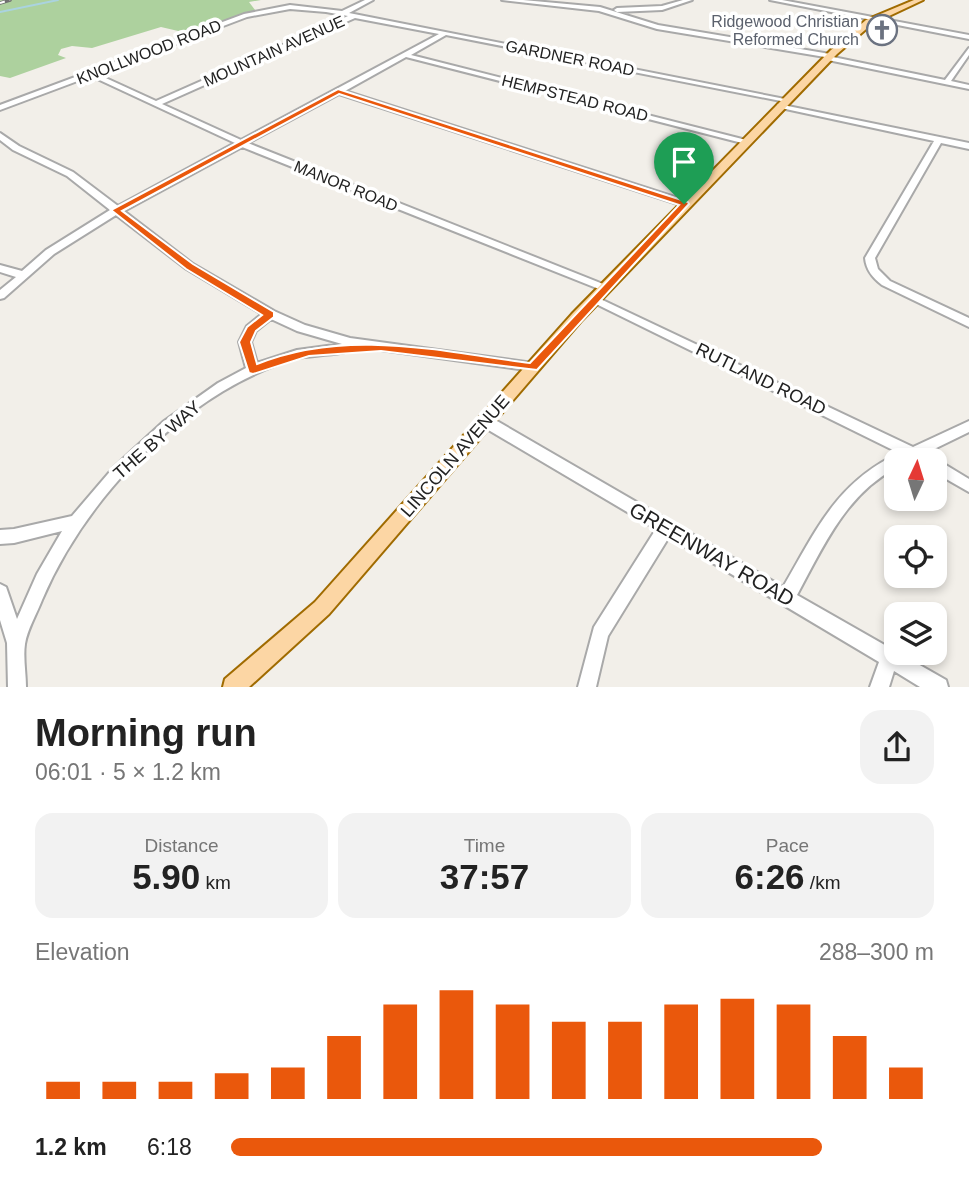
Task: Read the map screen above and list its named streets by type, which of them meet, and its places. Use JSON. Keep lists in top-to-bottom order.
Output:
{
  "streets": {
    "main road": ["LINCOLN AVENUE"],
    "street": [
      "MOUNTAIN AVENUE",
      "KNOLLWOOD ROAD",
      "GARDNER ROAD",
      "HEMPSTEAD ROAD",
      "MANOR ROAD",
      "RUTLAND ROAD",
      "THE BY WAY",
      "GREENWAY ROAD"
    ]
  },
  "crossings": [
    ["MOUNTAIN AVENUE", "KNOLLWOOD ROAD"],
    ["MOUNTAIN AVENUE", "GARDNER ROAD"],
    ["MOUNTAIN AVENUE", "MANOR ROAD"],
    ["KNOLLWOOD ROAD", "MANOR ROAD"],
    ["GARDNER ROAD", "LINCOLN AVENUE"],
    ["HEMPSTEAD ROAD", "LINCOLN AVENUE"],
    ["MANOR ROAD", "RUTLAND ROAD"],
    ["MANOR ROAD", "LINCOLN AVENUE"],
    ["RUTLAND ROAD", "LINCOLN AVENUE"],
    ["LINCOLN AVENUE", "GREENWAY ROAD"]
  ],
  "places": {
    "church": ["Ridgewood Christian Reformed Church"]
  },
  "north": "top",
  "page": {
    "heading": ["Morning run", "06:01 · 5 × 1.2 km"],
    "stats": [
      ["Distance", "5.90 km"],
      ["Time", "37:57"],
      ["Pace", "6:26 /km"]
    ],
    "chart": ["Elevation", "288–300 m"],
    "list": [
      {
        "name": "1.2 km",
        "note": "6:18"
      }
    ]
  }
}
